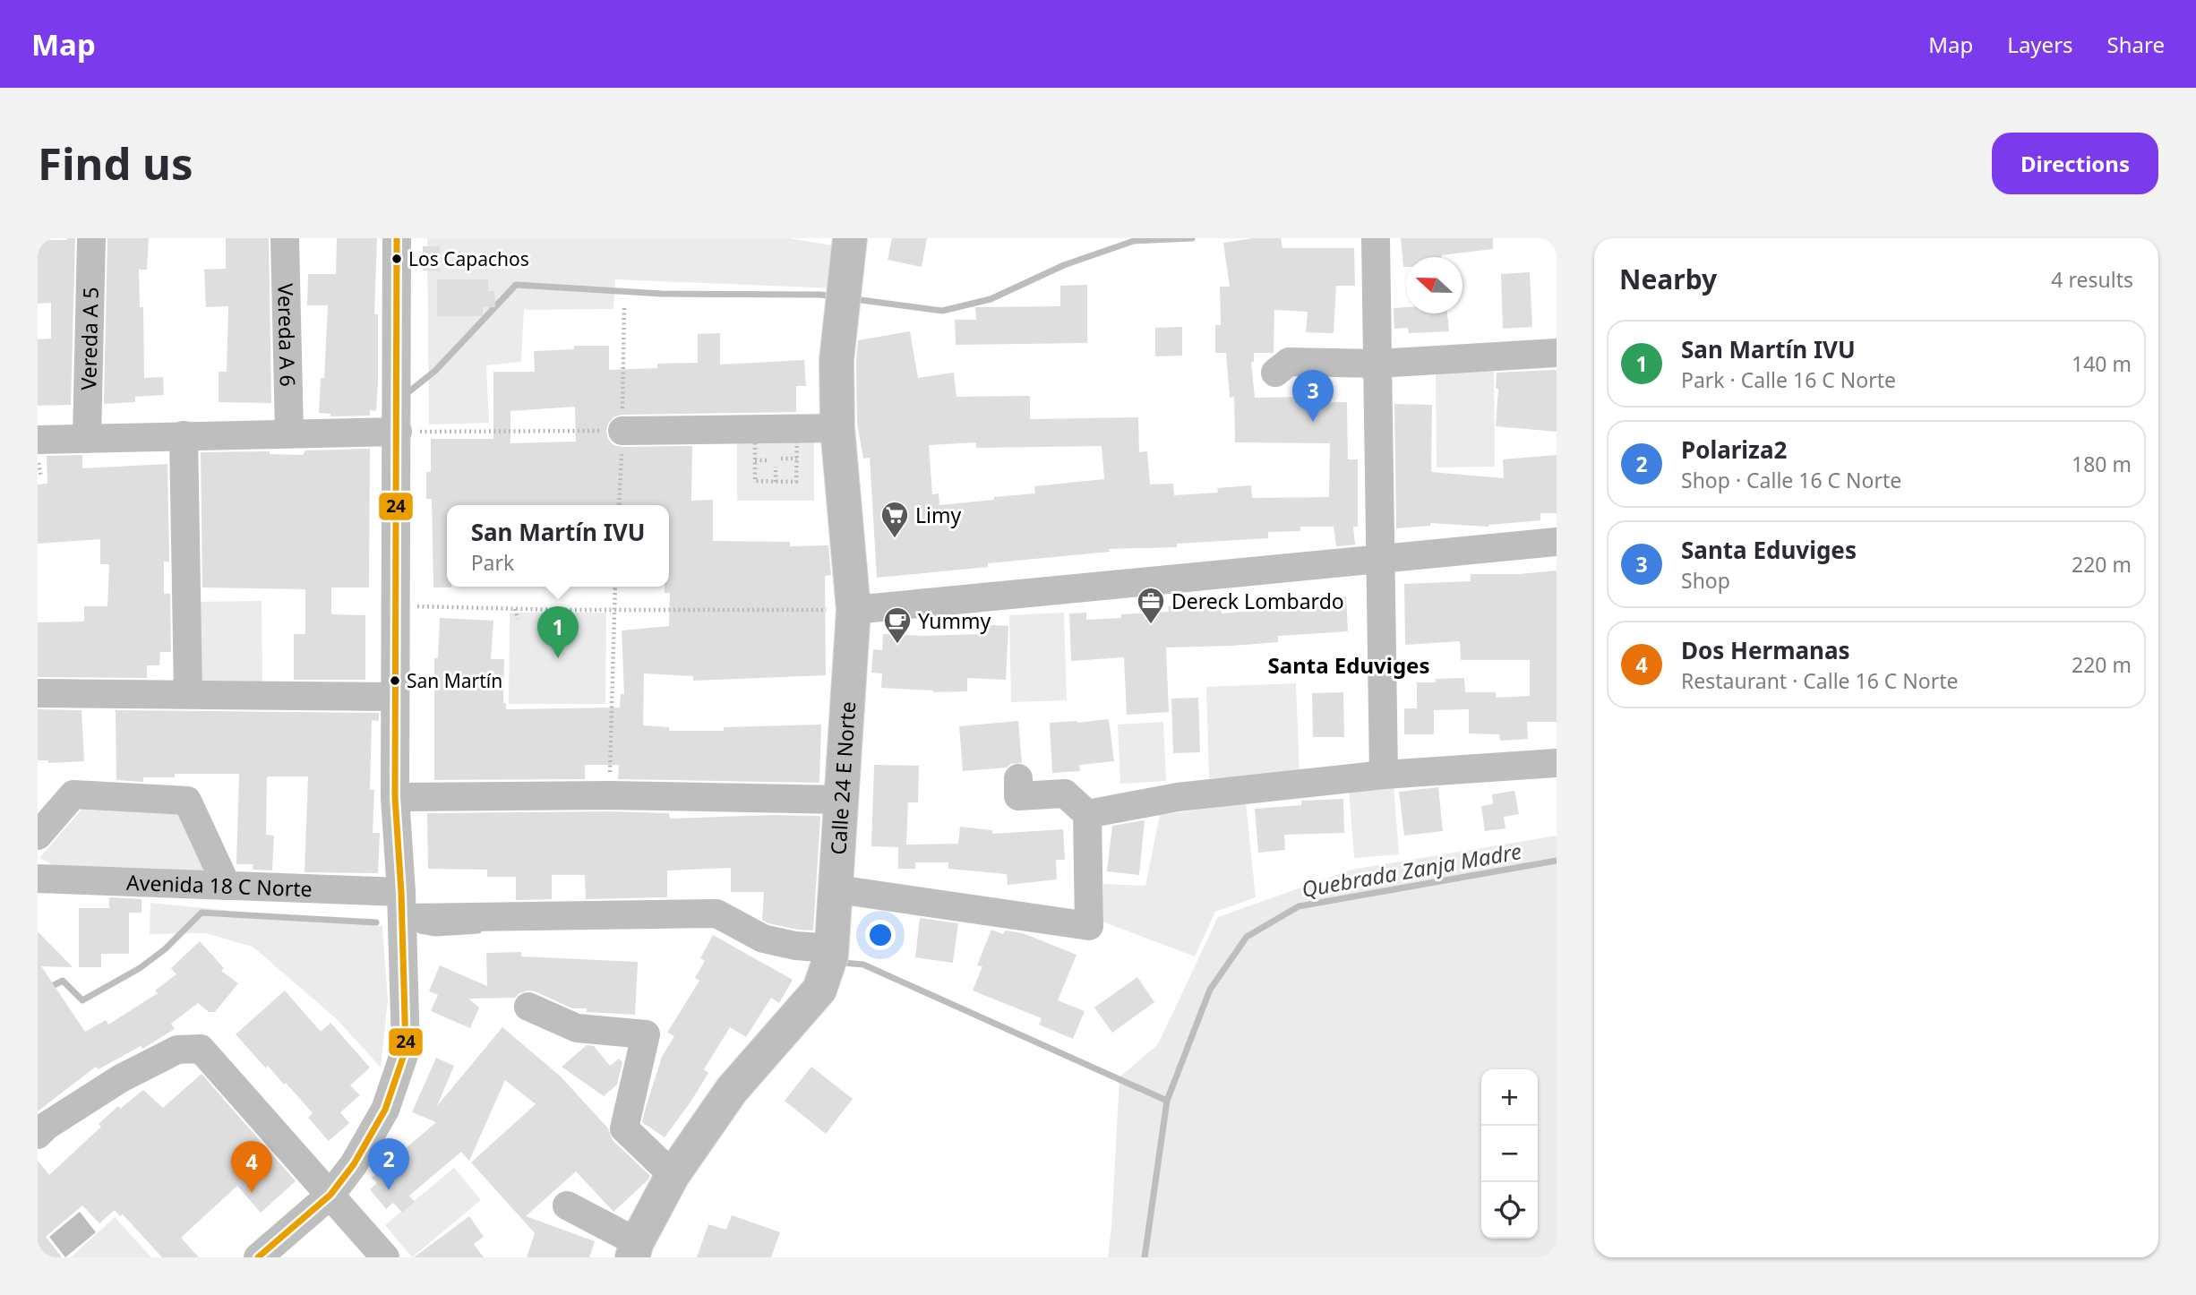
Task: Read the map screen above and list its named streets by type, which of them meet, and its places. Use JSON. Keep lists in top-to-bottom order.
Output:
{
  "streets": {
    "main road": ["Calle 24 E Norte"],
    "street": ["Vereda A 6", "Vereda A 5", "Avenida 18 C Norte"]
  },
  "crossings": [
    ["Calle 24 E Norte", "Avenida 18 C Norte"]
  ],
  "districts": ["Santa Eduviges"],
  "water": ["Quebrada Zanja Madre"],
  "places": {
    "other": ["Los Capachos", "San Martín"],
    "supermarket": ["Limy"],
    "office": ["Dereck Lombardo"],
    "cafe": ["Yummy"]
  },
  "lines": ["transit line 24"],
  "north": "left",
  "page": {
    "header": "Map",
    "nav": ["Map", "Layers", "Share"],
    "buttons": "Directions",
    "title": "Find us",
    "heading": ["Nearby", "4 results"],
    "list": [
      {
        "mark": "1",
        "name": "San Martín IVU",
        "note": "Park · Calle 16 C Norte",
        "value": "140 m"
      },
      {
        "mark": "2",
        "name": "Polariza2",
        "note": "Shop · Calle 16 C Norte",
        "value": "180 m"
      },
      {
        "mark": "3",
        "name": "Santa Eduviges",
        "note": "Shop",
        "value": "220 m"
      },
      {
        "mark": "4",
        "name": "Dos Hermanas",
        "note": "Restaurant · Calle 16 C Norte",
        "value": "220 m"
      }
    ],
    "pins": [
      "3",
      "1",
      "2",
      "4"
    ],
    "popup": ["San Martín IVU", "Park"],
    "map_buttons": ["+", "−"]
  }
}
